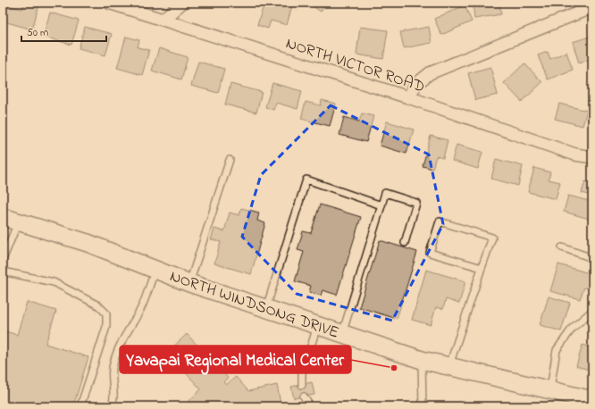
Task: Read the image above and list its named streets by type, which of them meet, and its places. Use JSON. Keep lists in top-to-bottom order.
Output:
{
  "streets": {
    "street": ["NORTH VICTOR ROAD", "NORTH WINDSONG DRIVE"]
  },
  "places": ["Yavapai Regional Medical Center"],
  "scale_bar": "50 m"
}
